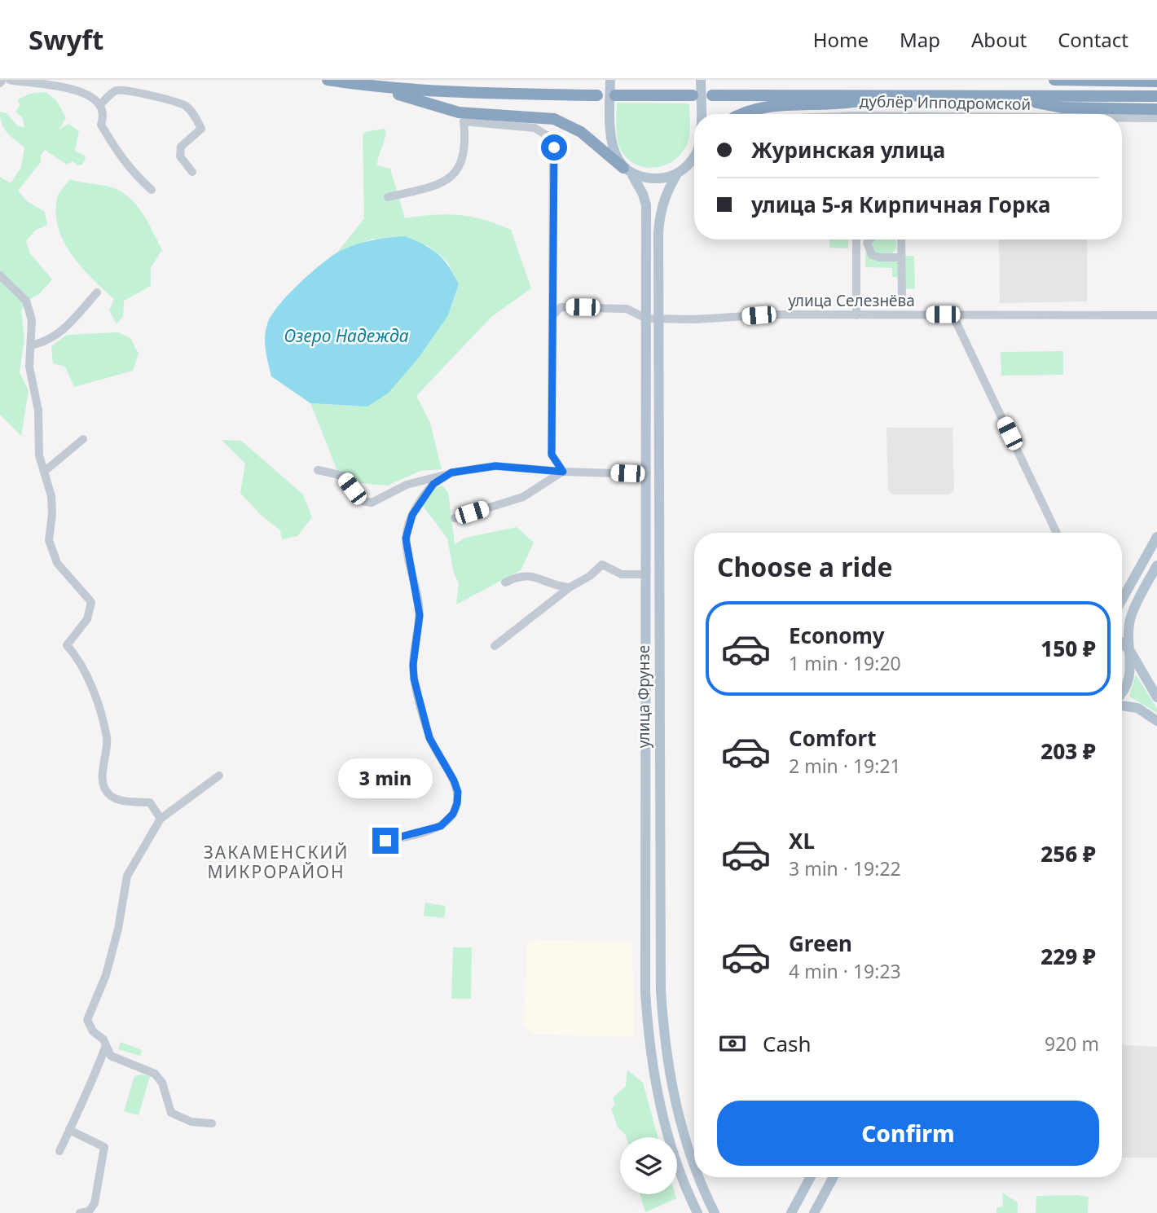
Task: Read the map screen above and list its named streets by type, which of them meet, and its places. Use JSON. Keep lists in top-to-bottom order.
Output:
{
  "streets": {
    "main road": ["улица Фрунзе"],
    "street": ["дублёр Ипподромской", "улица Селезнёва"]
  },
  "crossings": [
    ["улица Селезнёва", "улица Фрунзе"]
  ],
  "districts": ["ЗАКАМЕНСКИЙ МИКРОРАЙОН"],
  "water": ["Озеро Надежда"],
  "page": {
    "header": "Swyft",
    "nav": [
      "Home",
      "Map",
      "About",
      "Contact"
    ],
    "banner": ["Журинская улица", "улица 5-я Кирпичная Горка"],
    "heading": "Choose a ride",
    "list": [
      {
        "name": "Economy",
        "note": "1 min · 19:20",
        "value": "150 ₽"
      },
      {
        "name": "Comfort",
        "note": "2 min · 19:21",
        "value": "203 ₽"
      },
      {
        "name": "XL",
        "note": "3 min · 19:22",
        "value": "256 ₽"
      },
      {
        "name": "Green",
        "note": "4 min · 19:23",
        "value": "229 ₽"
      }
    ],
    "bubble": "3 min",
    "pay": ["Cash", "920 m"],
    "buttons": "Confirm"
  }
}
